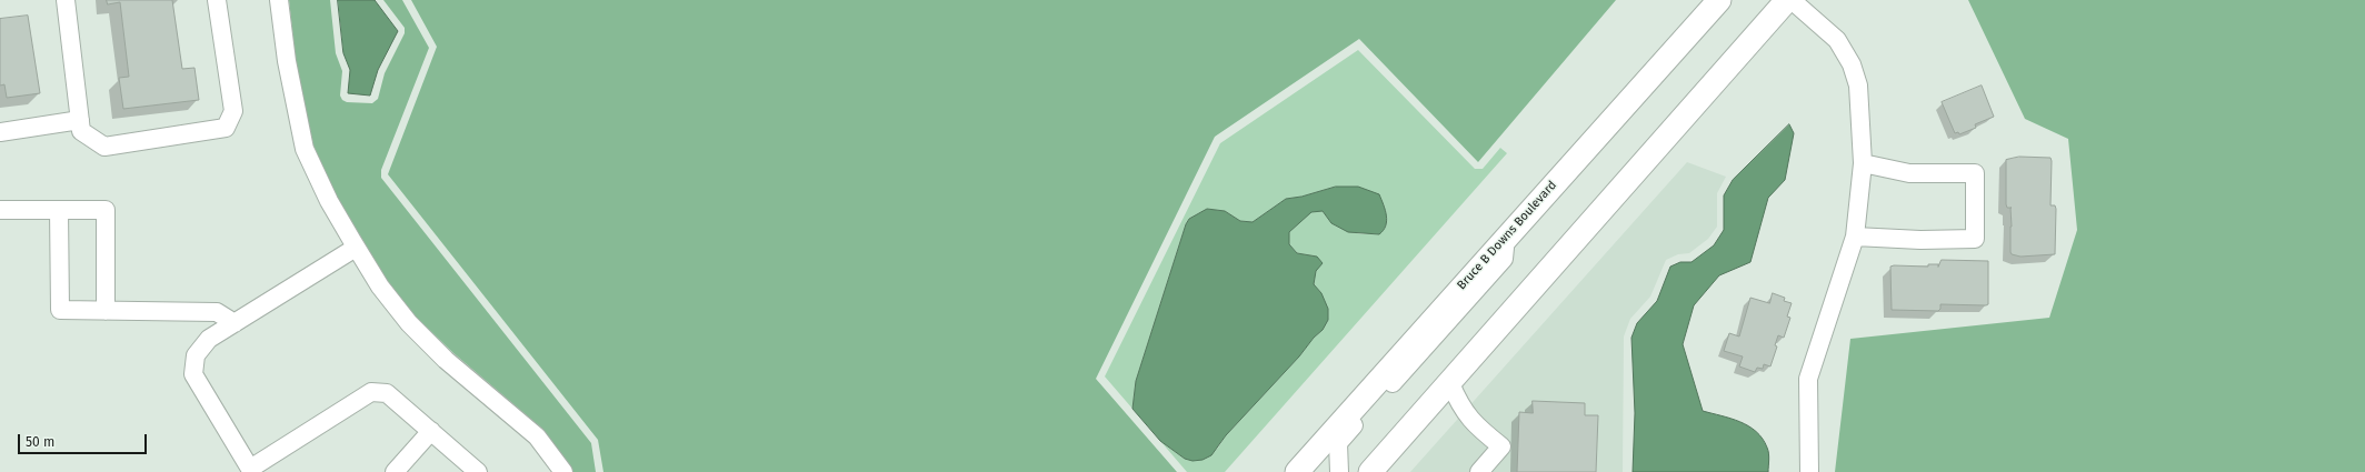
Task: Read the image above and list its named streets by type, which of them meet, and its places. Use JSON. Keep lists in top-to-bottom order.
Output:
{
  "streets": {
    "main road": ["Bruce B Downs Boulevard"]
  },
  "scale_bar": "50 m"
}
